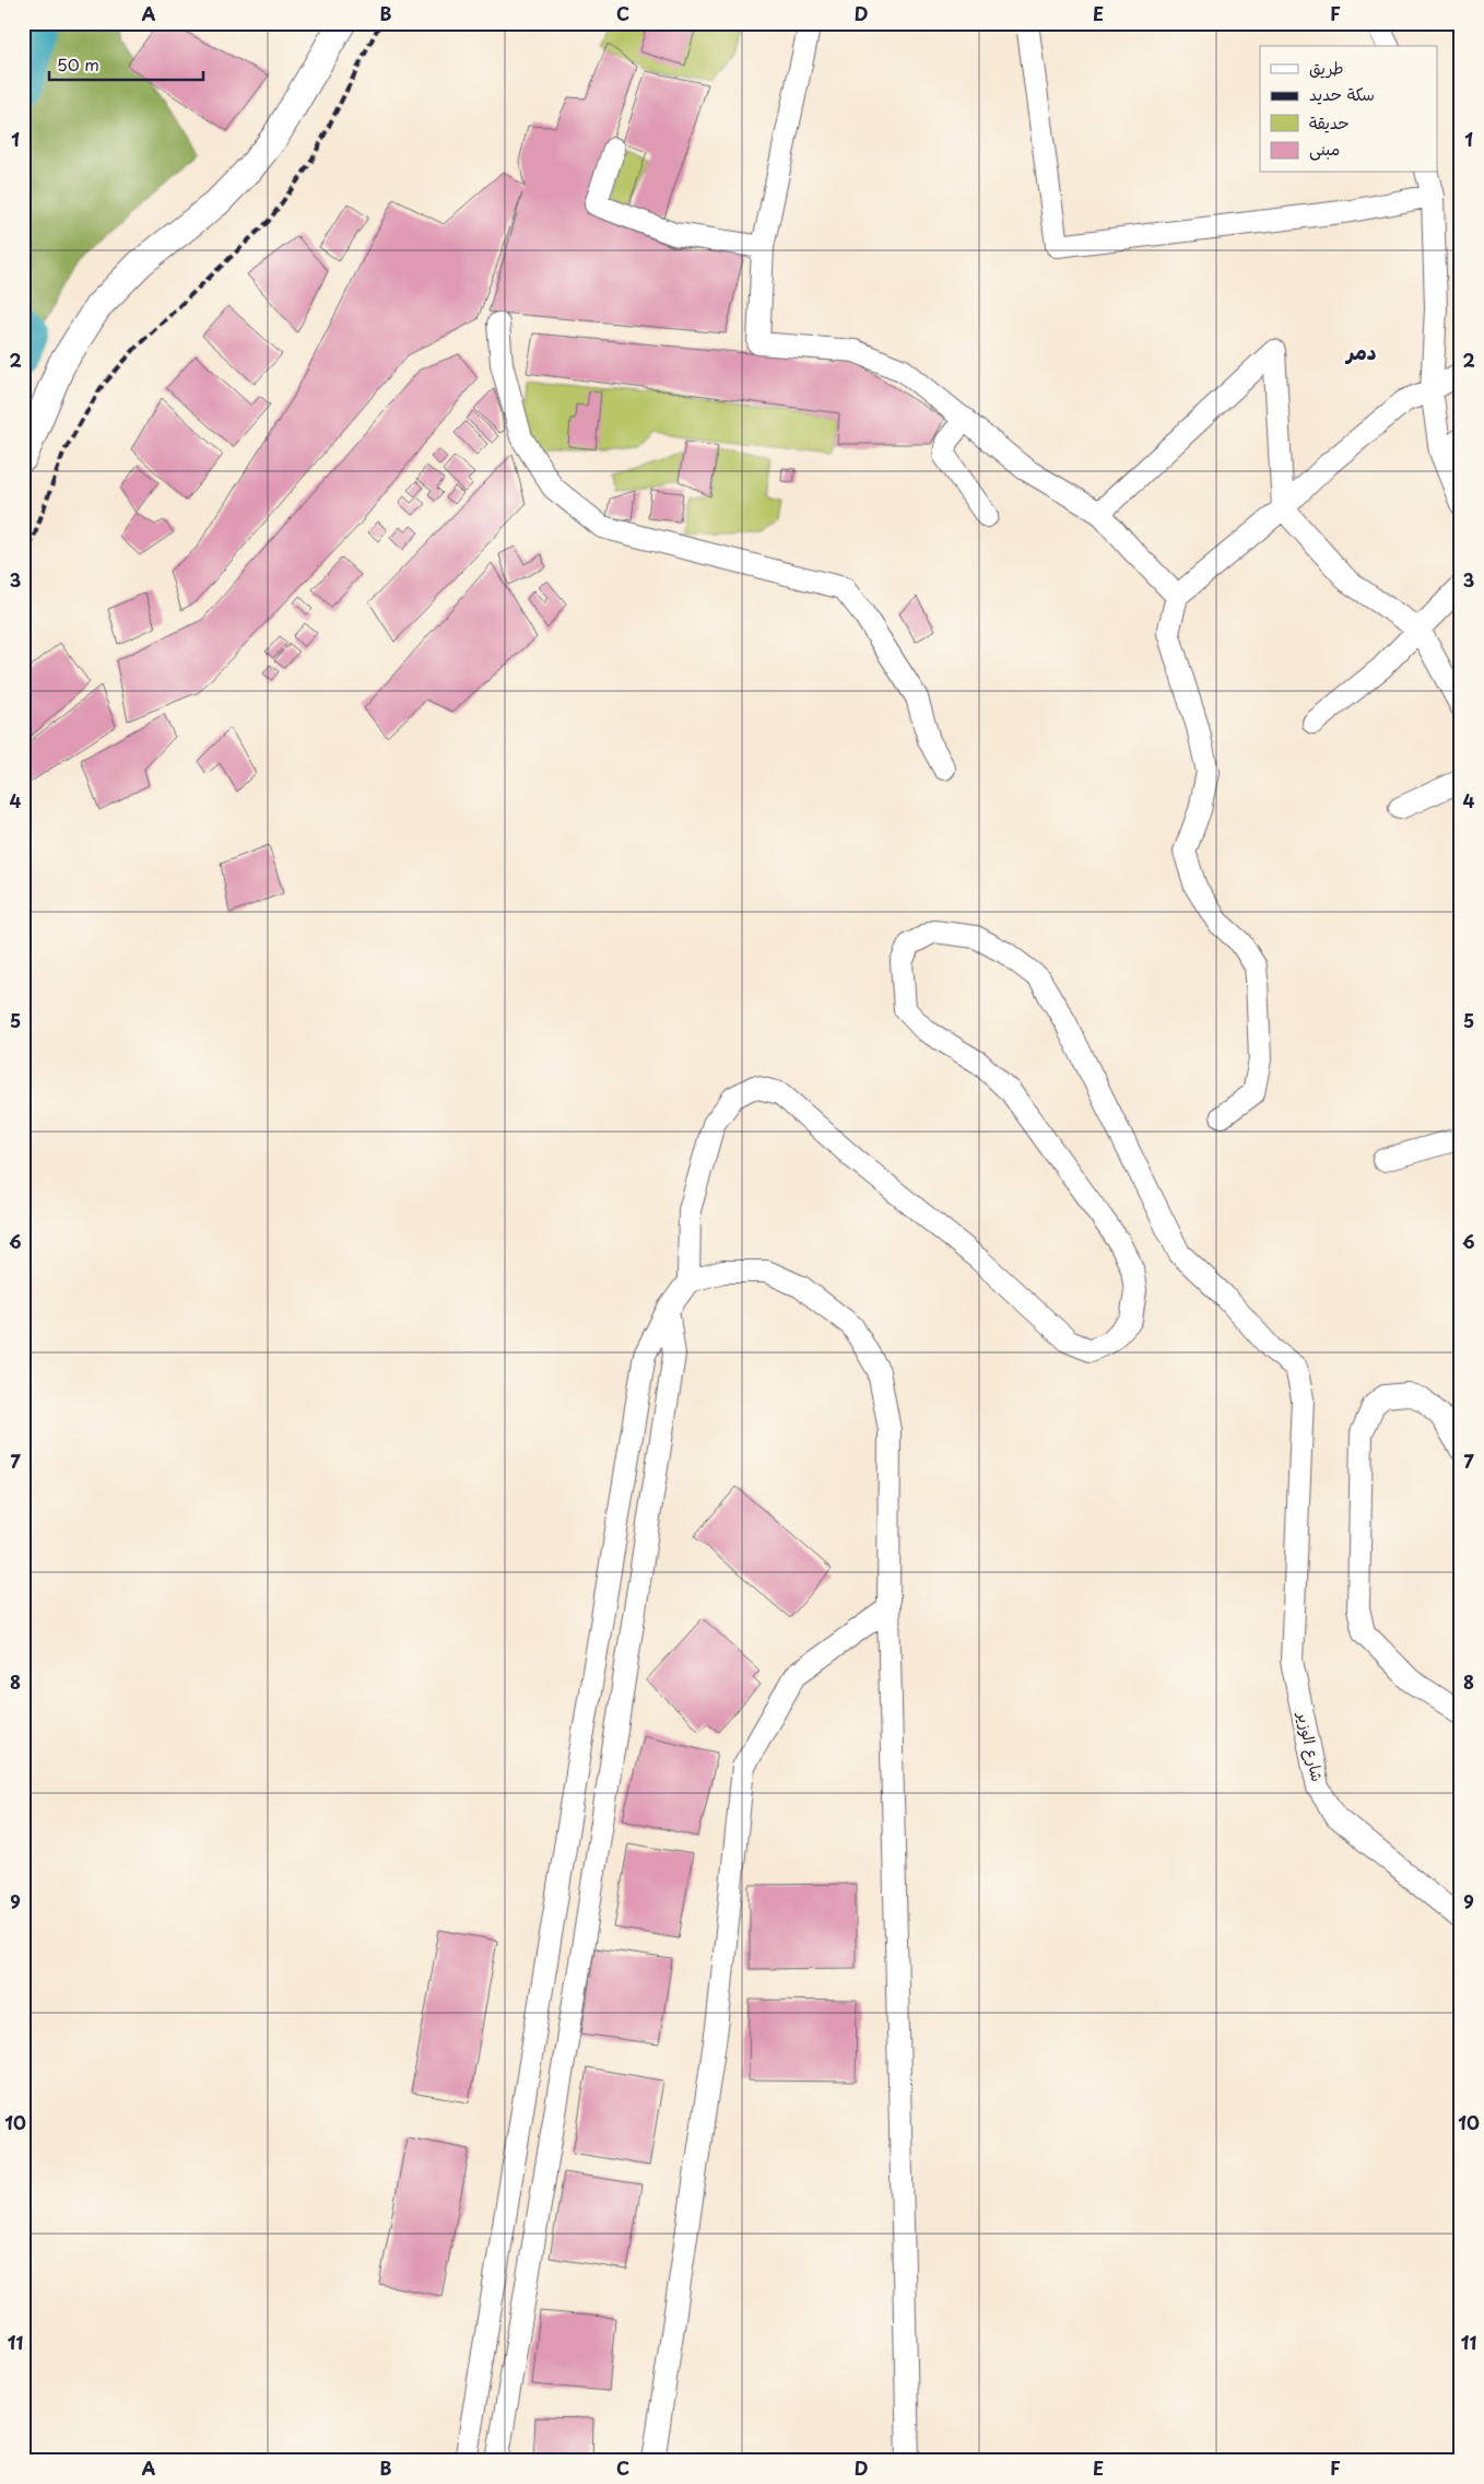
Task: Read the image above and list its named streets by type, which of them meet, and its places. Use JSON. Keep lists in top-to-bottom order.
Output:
{
  "streets": {
    "street": ["شارع الوزير"]
  },
  "districts": ["دمر"],
  "legend": [
    "طريق",
    "سكة حديد",
    "حديقة",
    "مبنى"
  ],
  "scale_bar": "50 m",
  "grid": {
    "columns": [
      "A",
      "B",
      "C",
      "D",
      "E",
      "F"
    ],
    "rows": [
      "1",
      "2",
      "3",
      "4",
      "5",
      "6",
      "7",
      "8",
      "9",
      "10",
      "11"
    ]
  }
}
